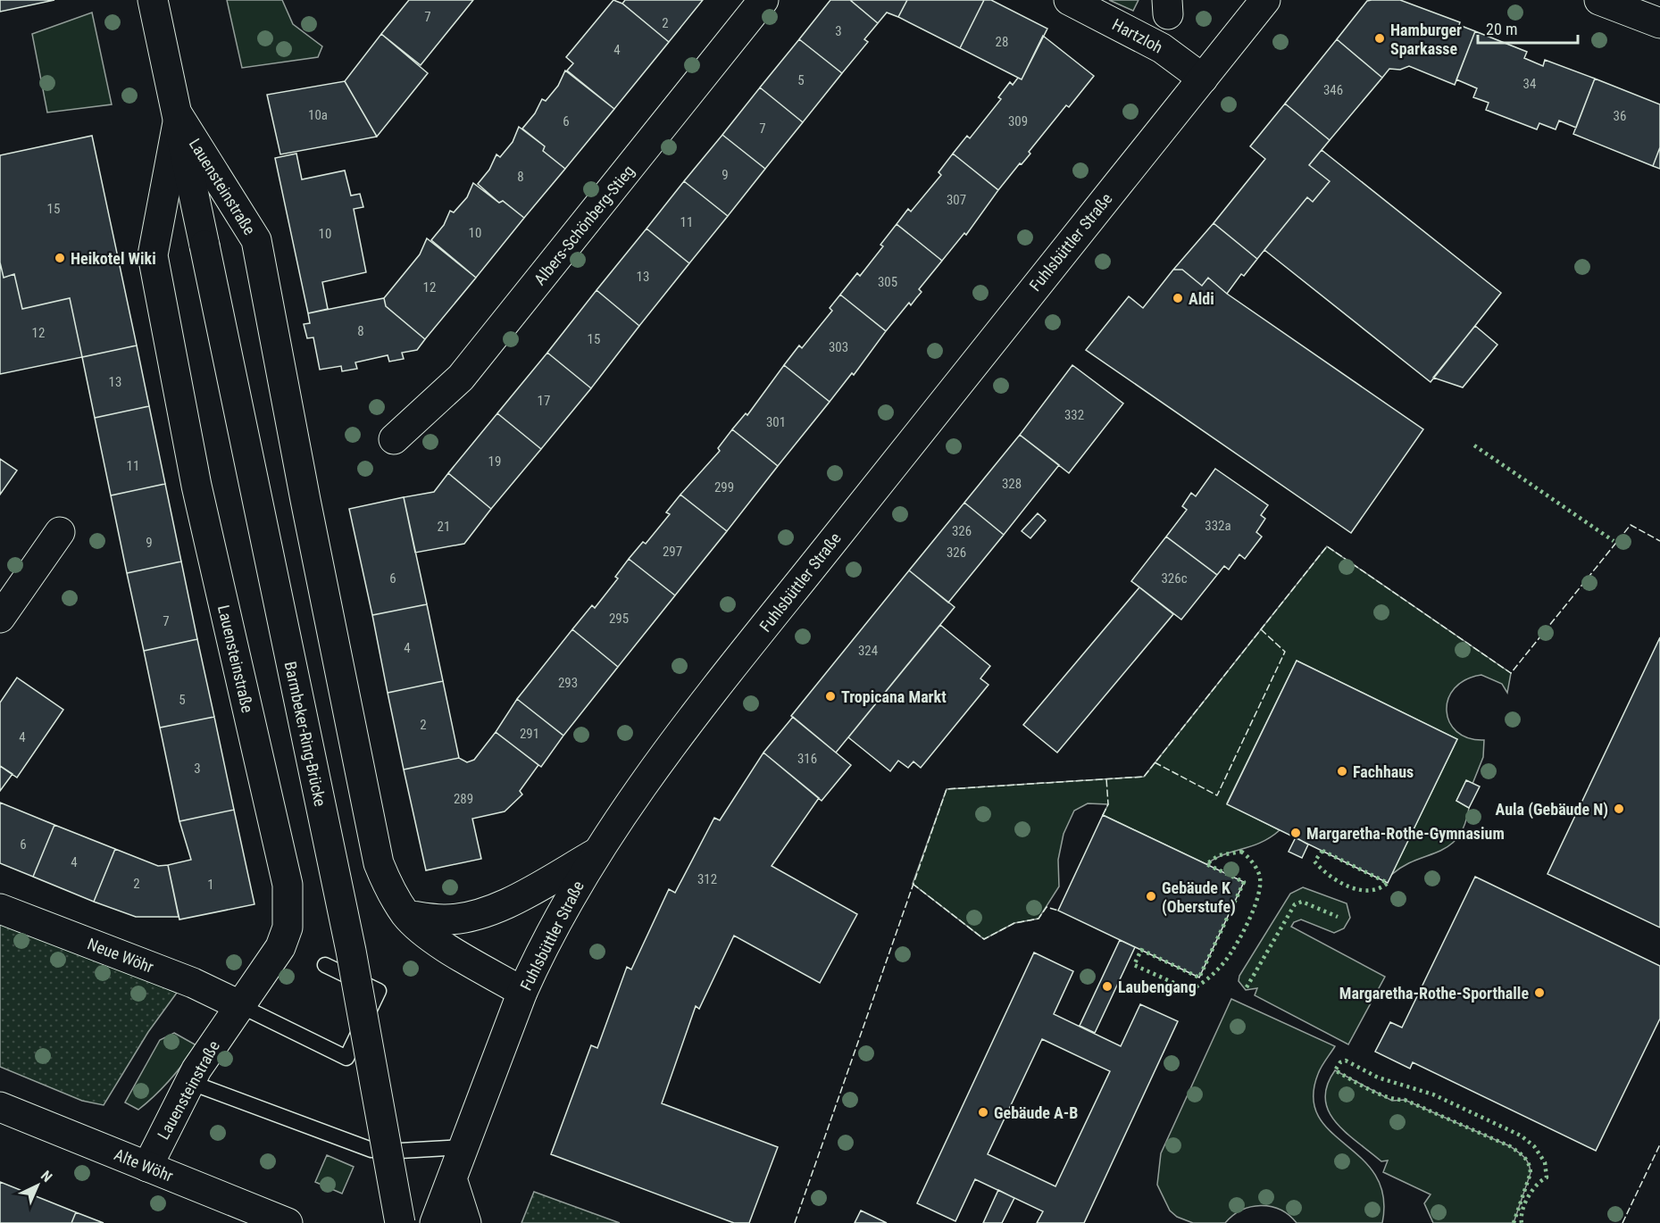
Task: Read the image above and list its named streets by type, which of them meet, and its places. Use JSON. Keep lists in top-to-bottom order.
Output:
{
  "streets": {
    "street": [
      "Hartzloh",
      "Lauensteinstraße",
      "Albers-Schönberg-Stieg",
      "Fuhlsbüttler Straße",
      "Barmbeker-Ring-Brücke",
      "Neue Wöhr",
      "Alte Wöhr"
    ]
  },
  "crossings": [
    ["Hartzloh", "Fuhlsbüttler Straße"],
    ["Lauensteinstraße", "Fuhlsbüttler Straße"],
    ["Lauensteinstraße", "Barmbeker-Ring-Brücke"],
    ["Lauensteinstraße", "Neue Wöhr"],
    ["Lauensteinstraße", "Alte Wöhr"]
  ],
  "places": [
    "Hamburger Sparkasse",
    "Heikotel Wiki",
    "Aldi",
    "Tropicana Markt",
    "Fachhaus",
    "Aula (Gebäude N)",
    "Margaretha-Rothe-Gymnasium",
    "Gebäude K (Oberstufe)",
    "Laubengang",
    "Margaretha-Rothe-Sporthalle",
    "Gebäude A-B"
  ],
  "house_numbers": [
    "7",
    "2",
    "3",
    "28",
    "4",
    "5",
    "34",
    "346",
    "10a",
    "36",
    "6",
    "309",
    "7",
    "9",
    "8",
    "307",
    "15",
    "11",
    "10",
    "10",
    "13",
    "305",
    "12",
    "8",
    "12",
    "15",
    "303",
    "13",
    "17",
    "332",
    "301",
    "19",
    "11",
    "328",
    "299",
    "332a",
    "21",
    "326",
    "9",
    "297",
    "326",
    "6",
    "326c",
    "295",
    "7",
    "4",
    "324",
    "293",
    "5",
    "2",
    "291",
    "4",
    "316",
    "3",
    "289",
    "6",
    "4",
    "312",
    "2",
    "1"
  ],
  "scale_bar": "20 m",
  "north": "top right"
}
